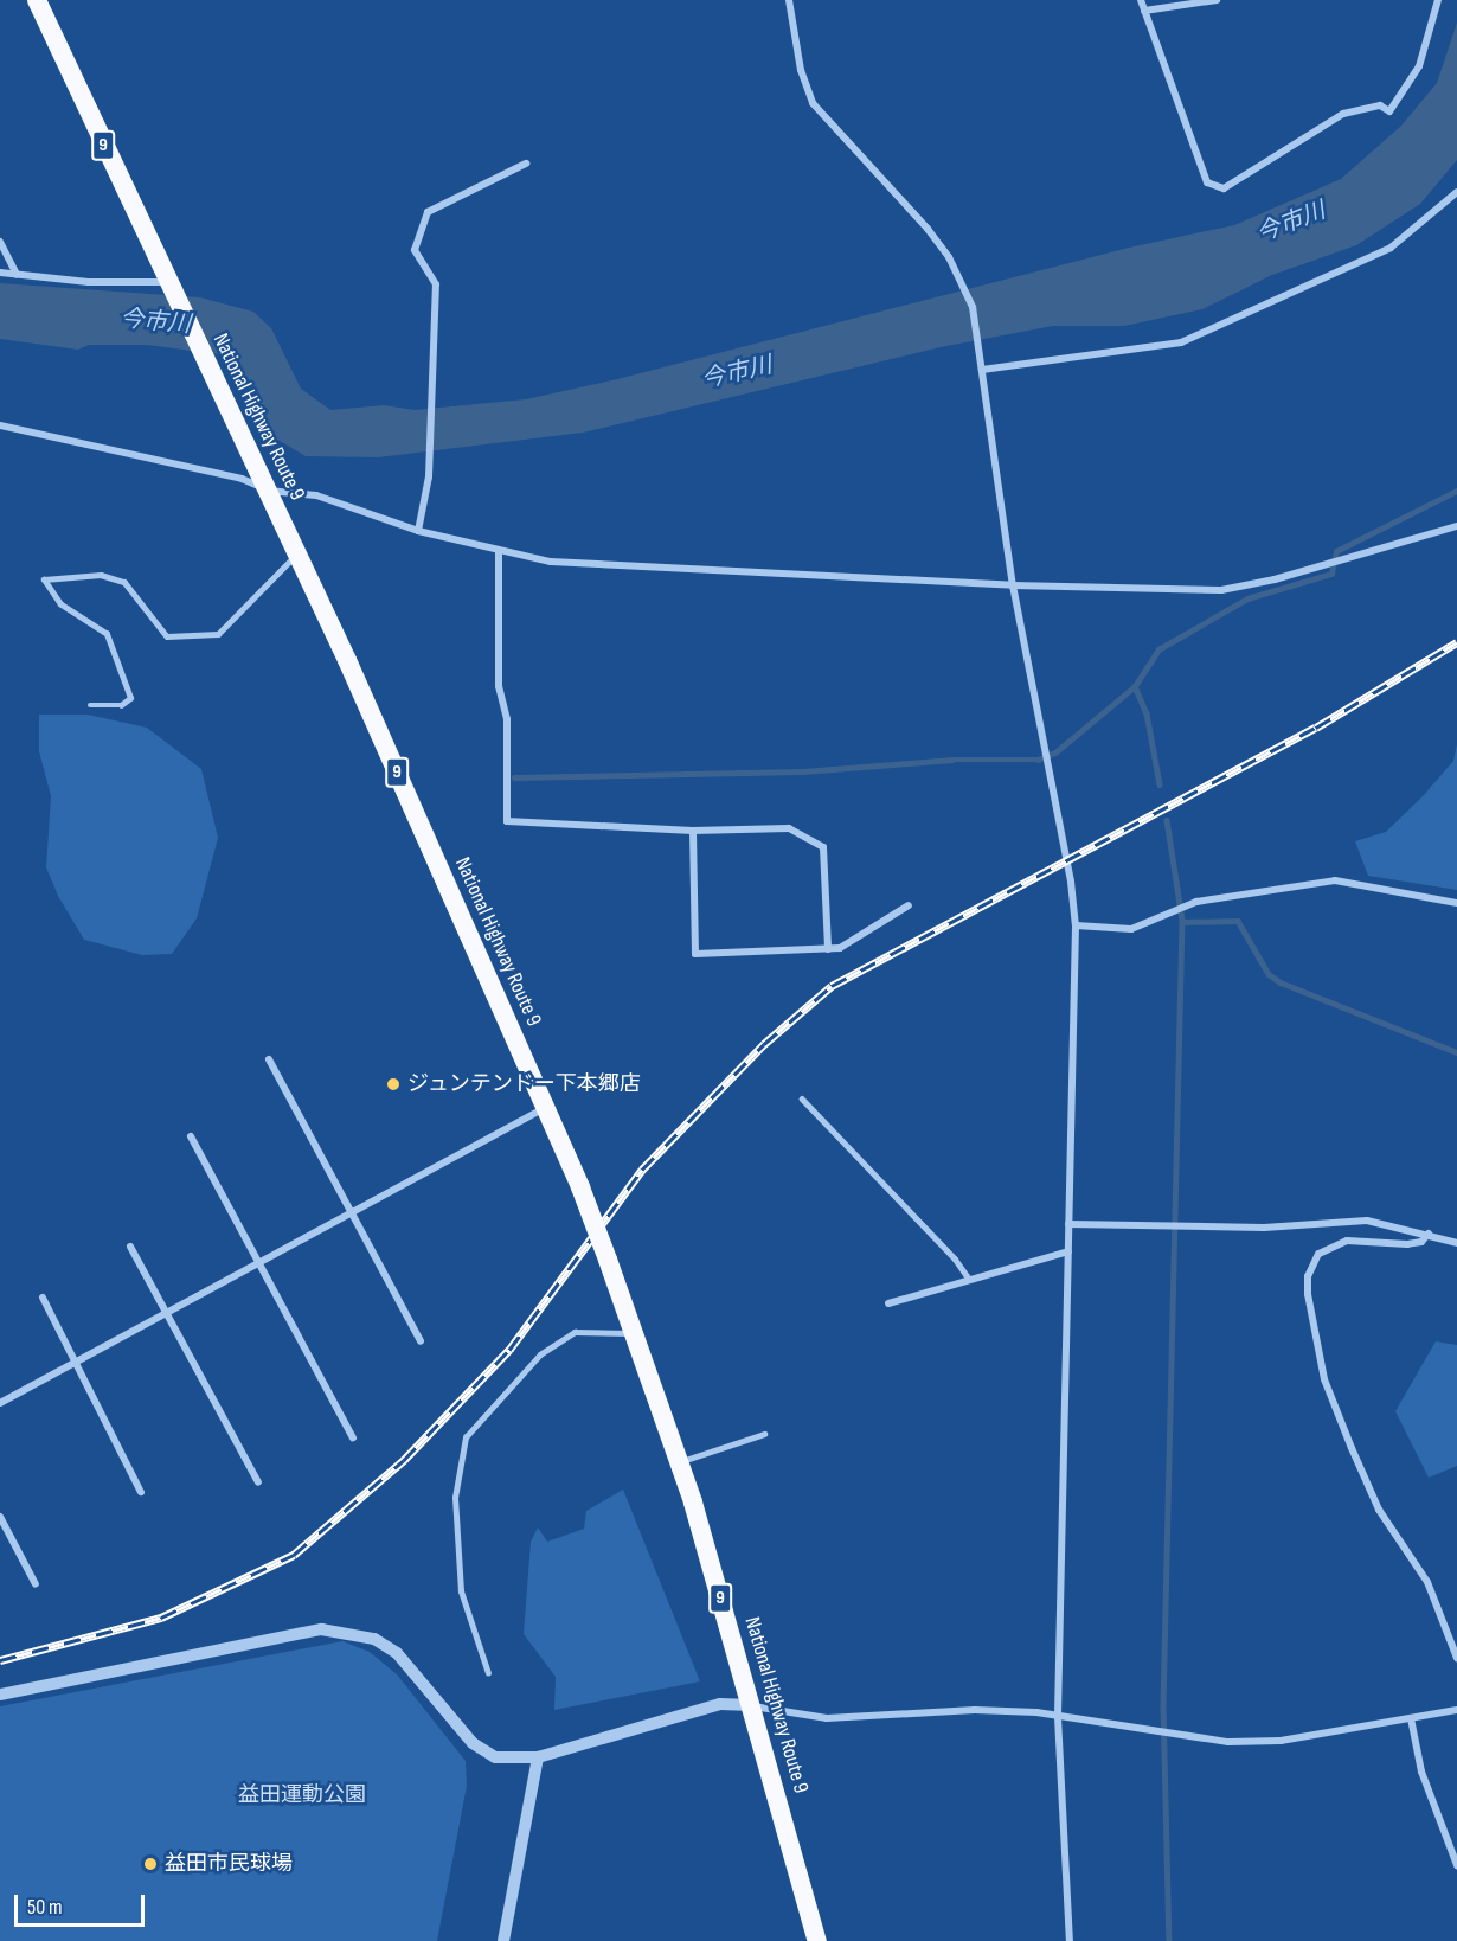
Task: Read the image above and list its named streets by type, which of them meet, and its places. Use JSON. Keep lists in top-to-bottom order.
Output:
{
  "streets": {
    "highway": ["9", "National Highway Route 9"]
  },
  "water": ["今市川"],
  "parks": ["益田運動公園"],
  "places": ["ジュンテンドー下本郷店", "益田市民球場"],
  "scale_bar": "50 m"
}
